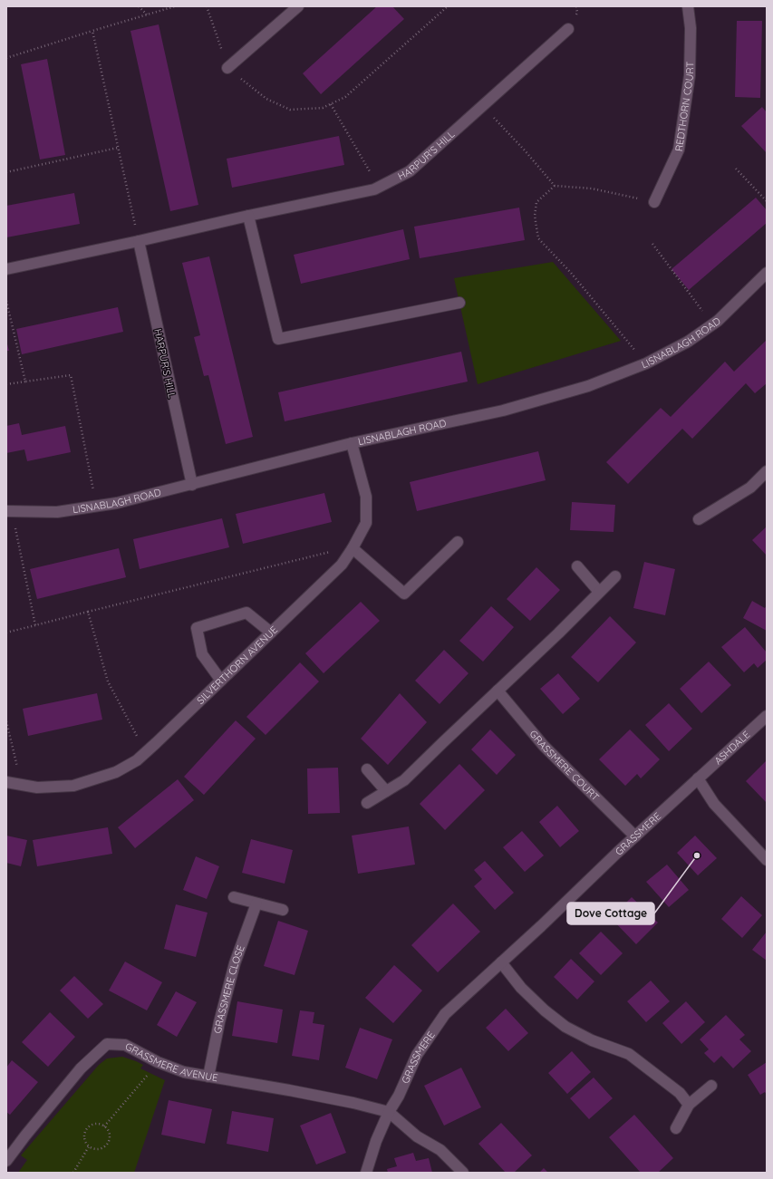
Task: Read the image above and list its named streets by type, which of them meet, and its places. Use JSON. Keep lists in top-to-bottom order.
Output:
{
  "streets": {
    "street": [
      "REDTHORN COURT",
      "HARPUR'S HILL",
      "LISNABLAGH ROAD",
      "SILVERTHORN AVENUE",
      "ASHDALE",
      "GRASSMERE COURT",
      "GRASSMERE",
      "GRASSMERE CLOSE",
      "GRASSMERE AVENUE"
    ]
  },
  "crossings": [
    ["HARPUR'S HILL", "LISNABLAGH ROAD"],
    ["LISNABLAGH ROAD", "SILVERTHORN AVENUE"],
    ["ASHDALE", "GRASSMERE"],
    ["GRASSMERE COURT", "GRASSMERE"],
    ["GRASSMERE", "GRASSMERE AVENUE"],
    ["GRASSMERE CLOSE", "GRASSMERE AVENUE"]
  ],
  "places": ["Dove Cottage"]
}
